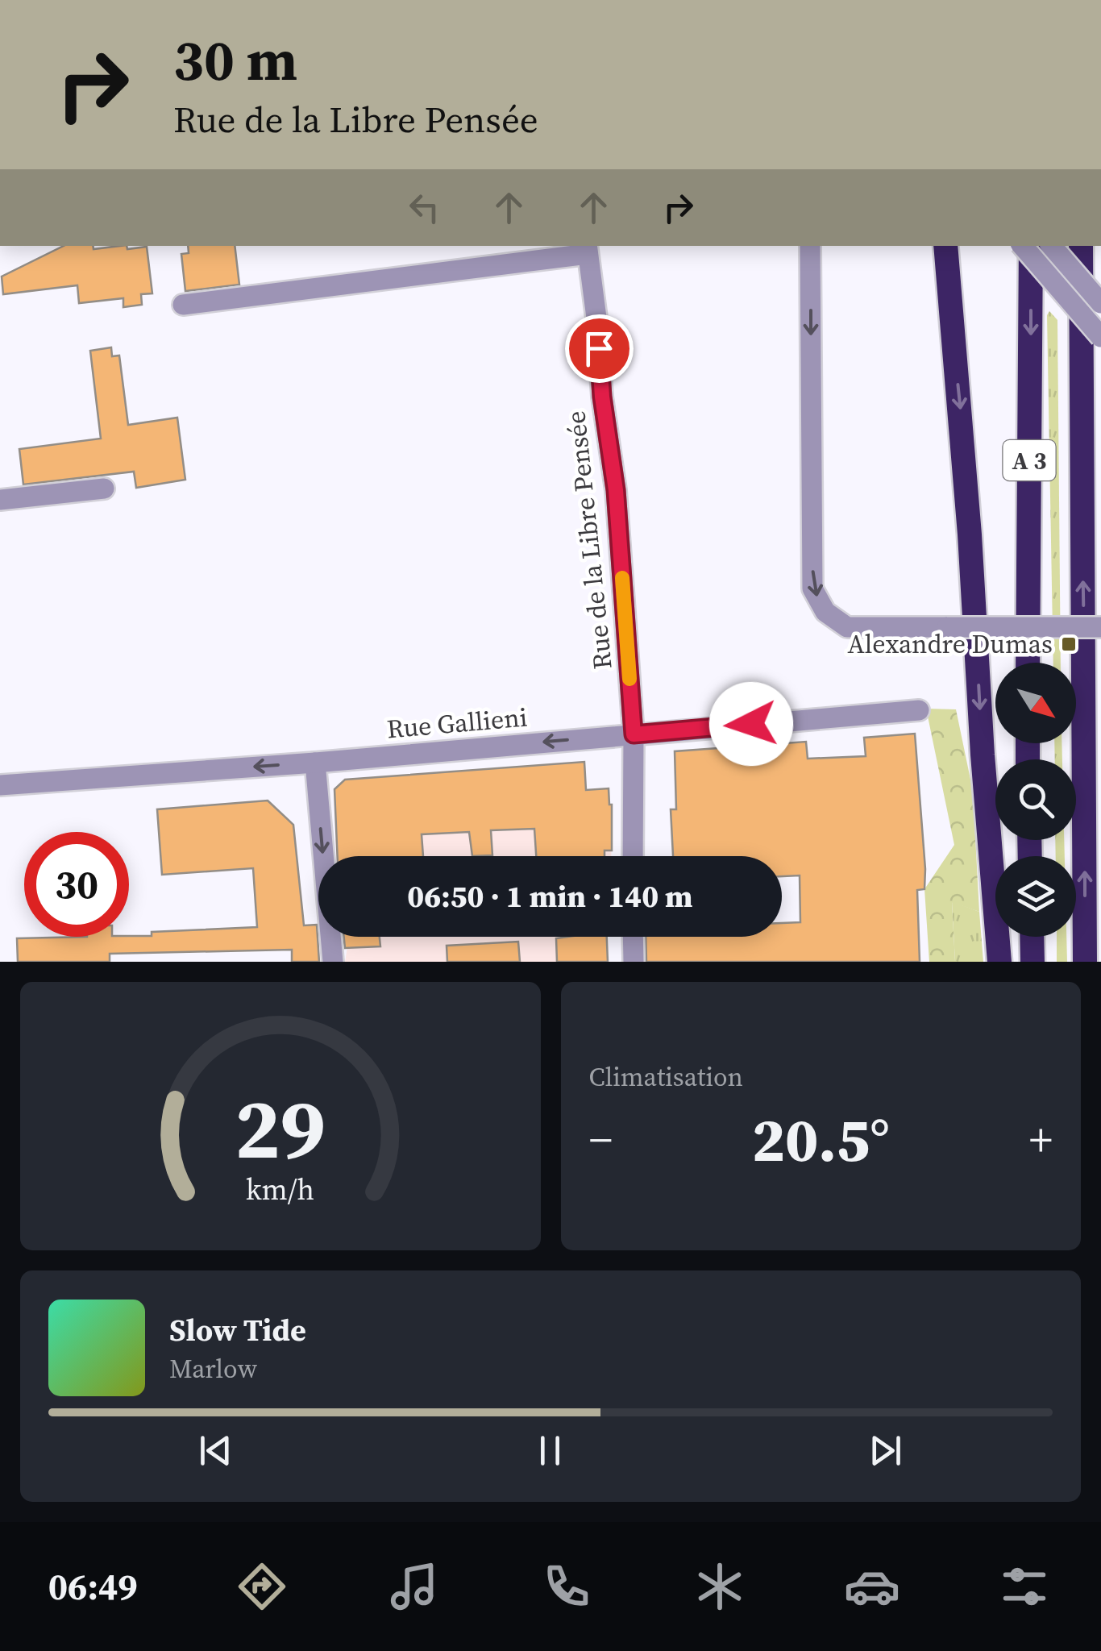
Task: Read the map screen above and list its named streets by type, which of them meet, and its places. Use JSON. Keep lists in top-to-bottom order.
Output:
{
  "streets": {
    "highway": ["A 3"],
    "street": ["Rue de la Libre Pensée", "Rue Gallieni"]
  },
  "crossings": [
    ["Rue de la Libre Pensée", "Rue Gallieni"]
  ],
  "one_way": ["Rue Gallieni"],
  "places": {
    "transit": ["Alexandre Dumas"]
  },
  "north": "bottom right",
  "page": {
    "turn": ["30 m", "Rue de la Libre Pensée"],
    "limit": "30",
    "trip": "06:50 · 1 min · 140 m",
    "tile": "Climatisation",
    "heat": ["−", "20.5°", "+"],
    "song": ["Slow Tide", "Marlow"],
    "tabs": "06:49",
    "gauge": ["29", "km/h"]
  }
}
